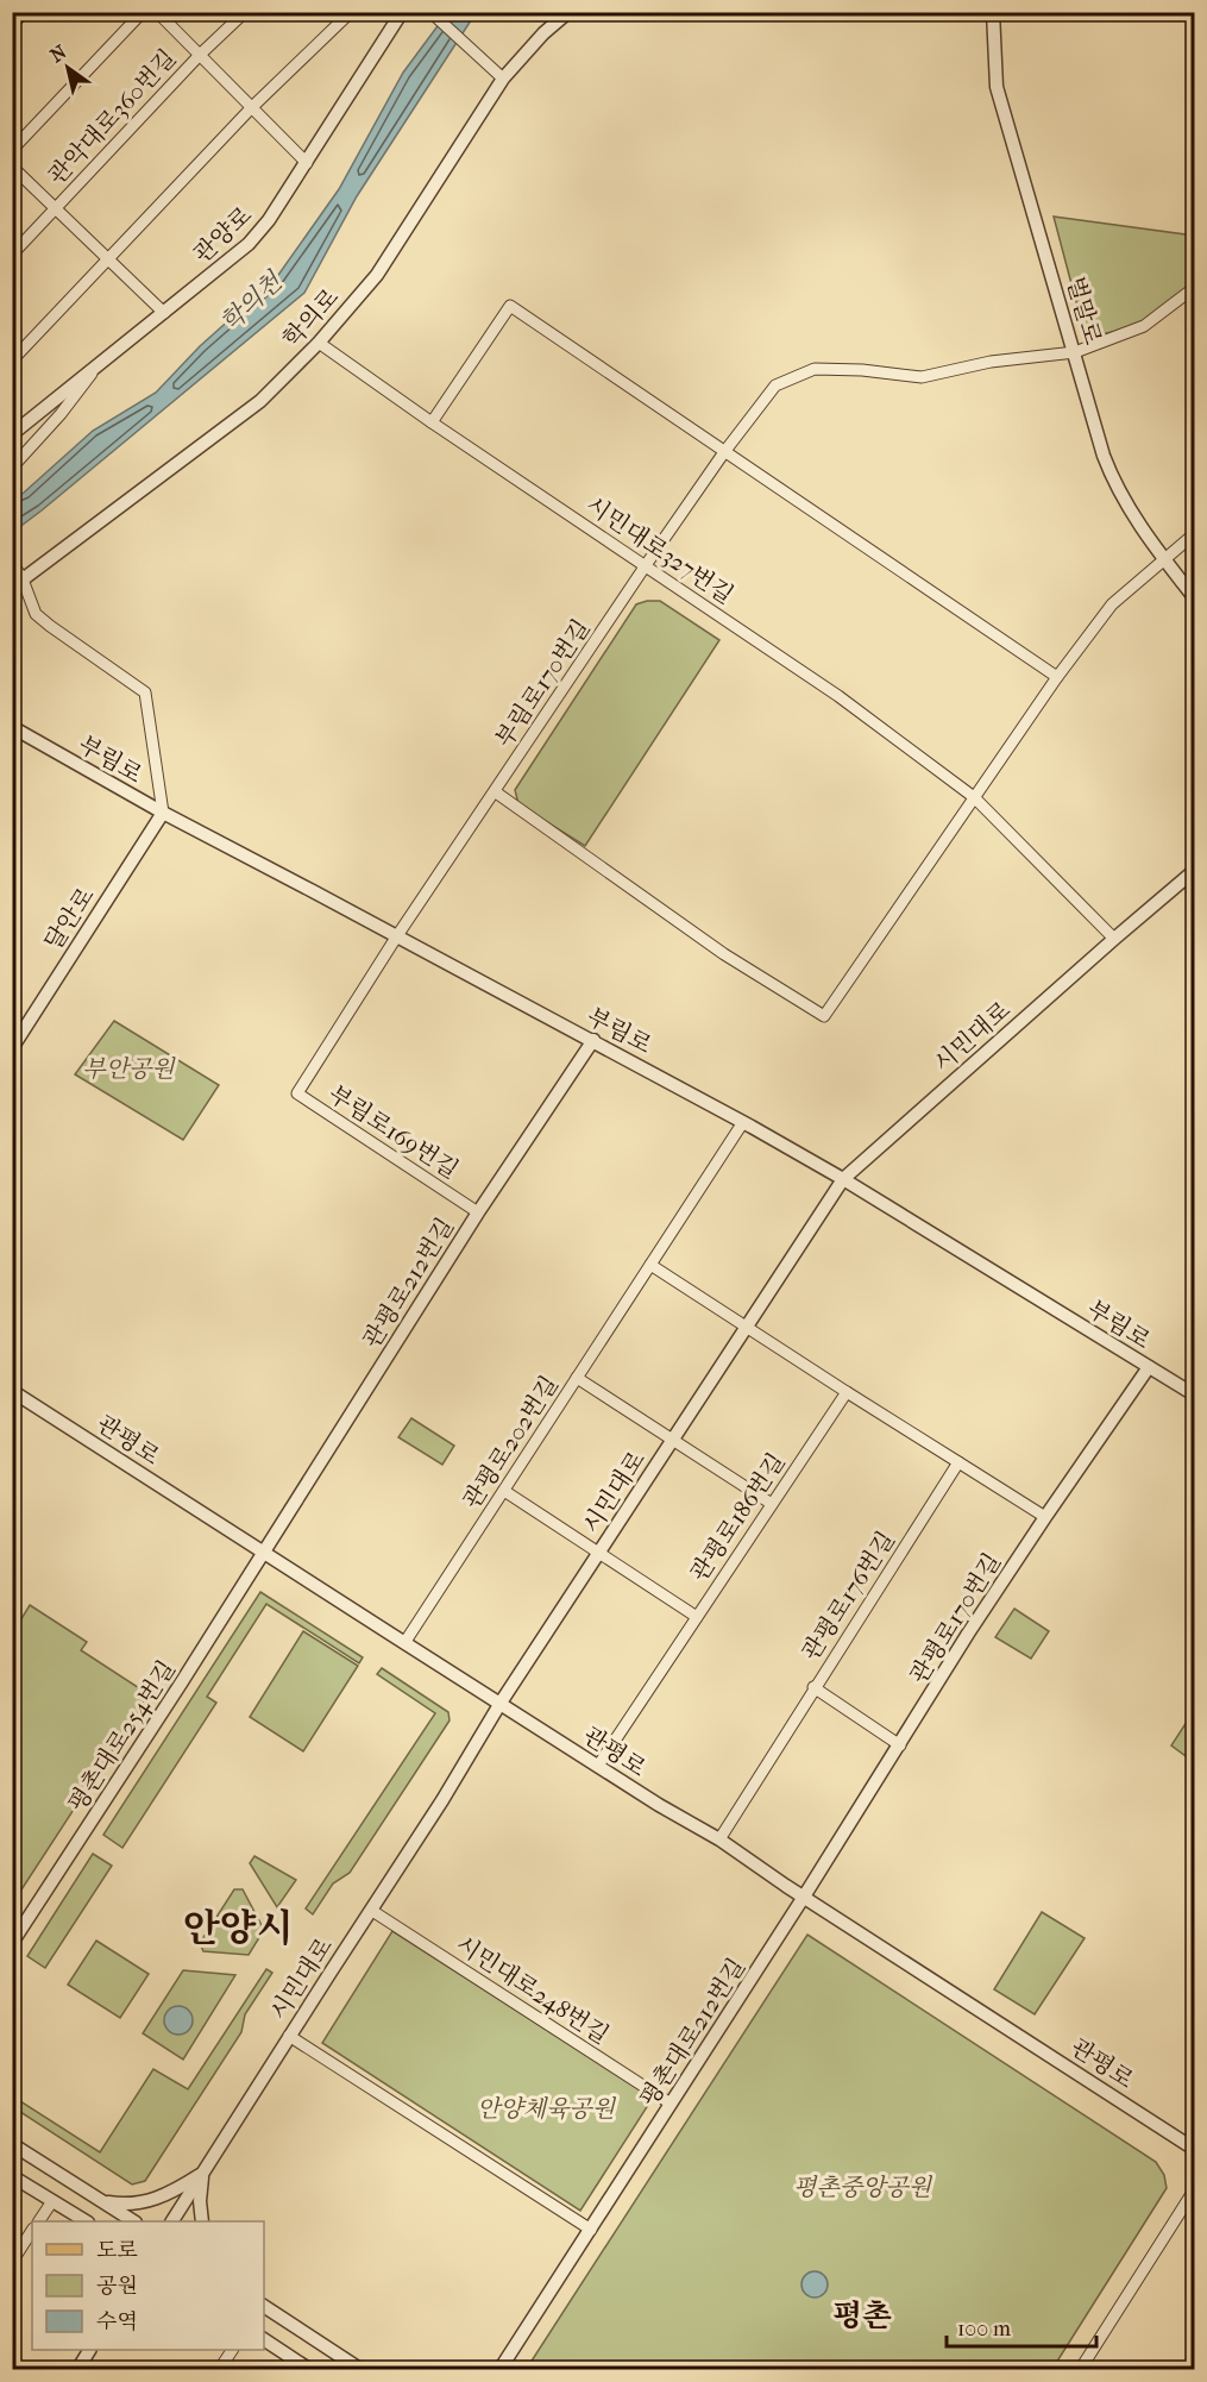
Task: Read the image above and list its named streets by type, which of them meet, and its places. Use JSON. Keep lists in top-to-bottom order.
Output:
{
  "streets": {
    "street": [
      "관악대로360번길",
      "관양로",
      "벌말로",
      "학의로",
      "시민대로327번길",
      "부림로170번길",
      "부림로",
      "달안로",
      "시민대로",
      "부림로169번길",
      "관평로212번길",
      "관평로",
      "관평로202번길",
      "관평로186번길",
      "관평로176번길",
      "관평로170번길",
      "평촌대로254번길",
      "시민대로248번길",
      "평촌대로212번길"
    ]
  },
  "crossings": [
    ["관악대로360번길", "관양로"],
    ["벌말로", "부림로170번길"],
    ["학의로", "시민대로327번길"],
    ["시민대로327번길", "부림로170번길"],
    ["시민대로327번길", "시민대로"],
    ["부림로170번길", "부림로"],
    ["부림로170번길", "부림로169번길"],
    ["부림로", "달안로"],
    ["부림로", "시민대로"],
    ["부림로", "부림로169번길"],
    ["부림로", "관평로212번길"],
    ["부림로", "관평로202번길"],
    ["부림로", "관평로170번길"],
    ["시민대로", "관평로"],
    ["시민대로", "시민대로248번길"],
    ["부림로169번길", "관평로212번길"],
    ["관평로212번길", "관평로"],
    ["관평로212번길", "평촌대로254번길"],
    ["관평로", "관평로202번길"],
    ["관평로", "관평로186번길"],
    ["관평로", "관평로176번길"],
    ["관평로", "관평로170번길"],
    ["관평로", "평촌대로254번길"],
    ["관평로", "평촌대로212번길"],
    ["관평로170번길", "평촌대로212번길"],
    ["시민대로248번길", "평촌대로212번길"]
  ],
  "districts": ["안양시", "평촌"],
  "water": ["학의천"],
  "parks": ["부안공원", "안양체육공원", "평촌중앙공원"],
  "legend": ["도로", "공원", "수역"],
  "scale_bar": "100 m",
  "north": "top left"
}
